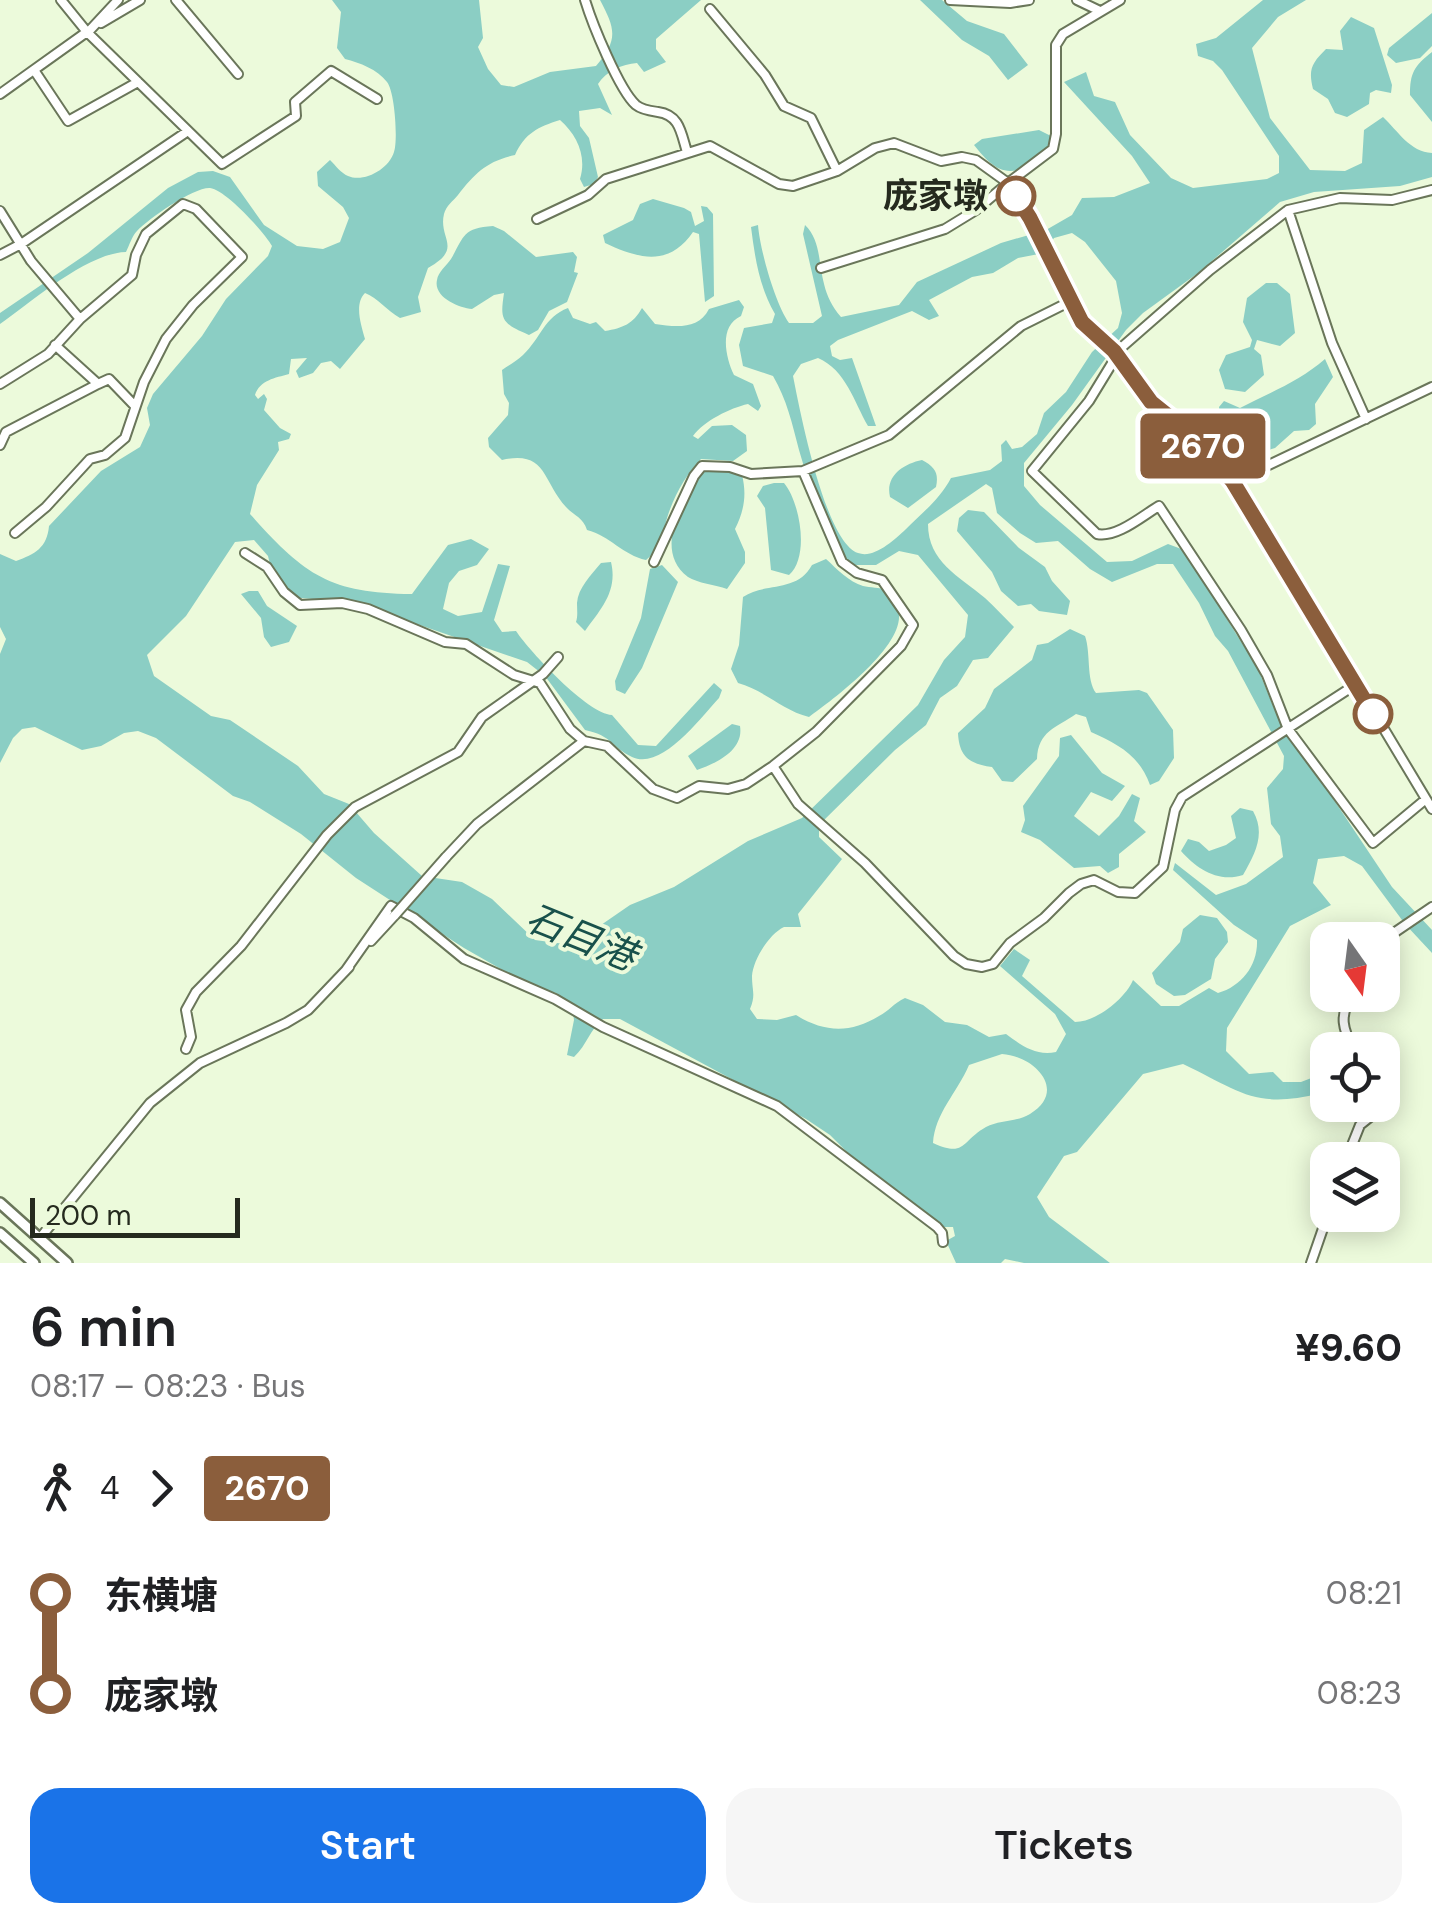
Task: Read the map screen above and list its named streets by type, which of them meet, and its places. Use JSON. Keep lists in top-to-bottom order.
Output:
{
  "water": ["石目港"],
  "places": ["庞家墩"],
  "lines": ["bus line 2670"],
  "scale_bar": "200 m",
  "north": "bottom",
  "page": {
    "on_map": "2670",
    "scale": "200 m",
    "heading": ["6 min", "08:17 – 08:23 · Bus", "¥9.60"],
    "legs": ["4", "2670"],
    "list": [
      {
        "name": "东横塘",
        "value": "08:21"
      },
      {
        "name": "庞家墩",
        "value": "08:23"
      }
    ],
    "buttons": ["Start", "Tickets"]
  }
}
